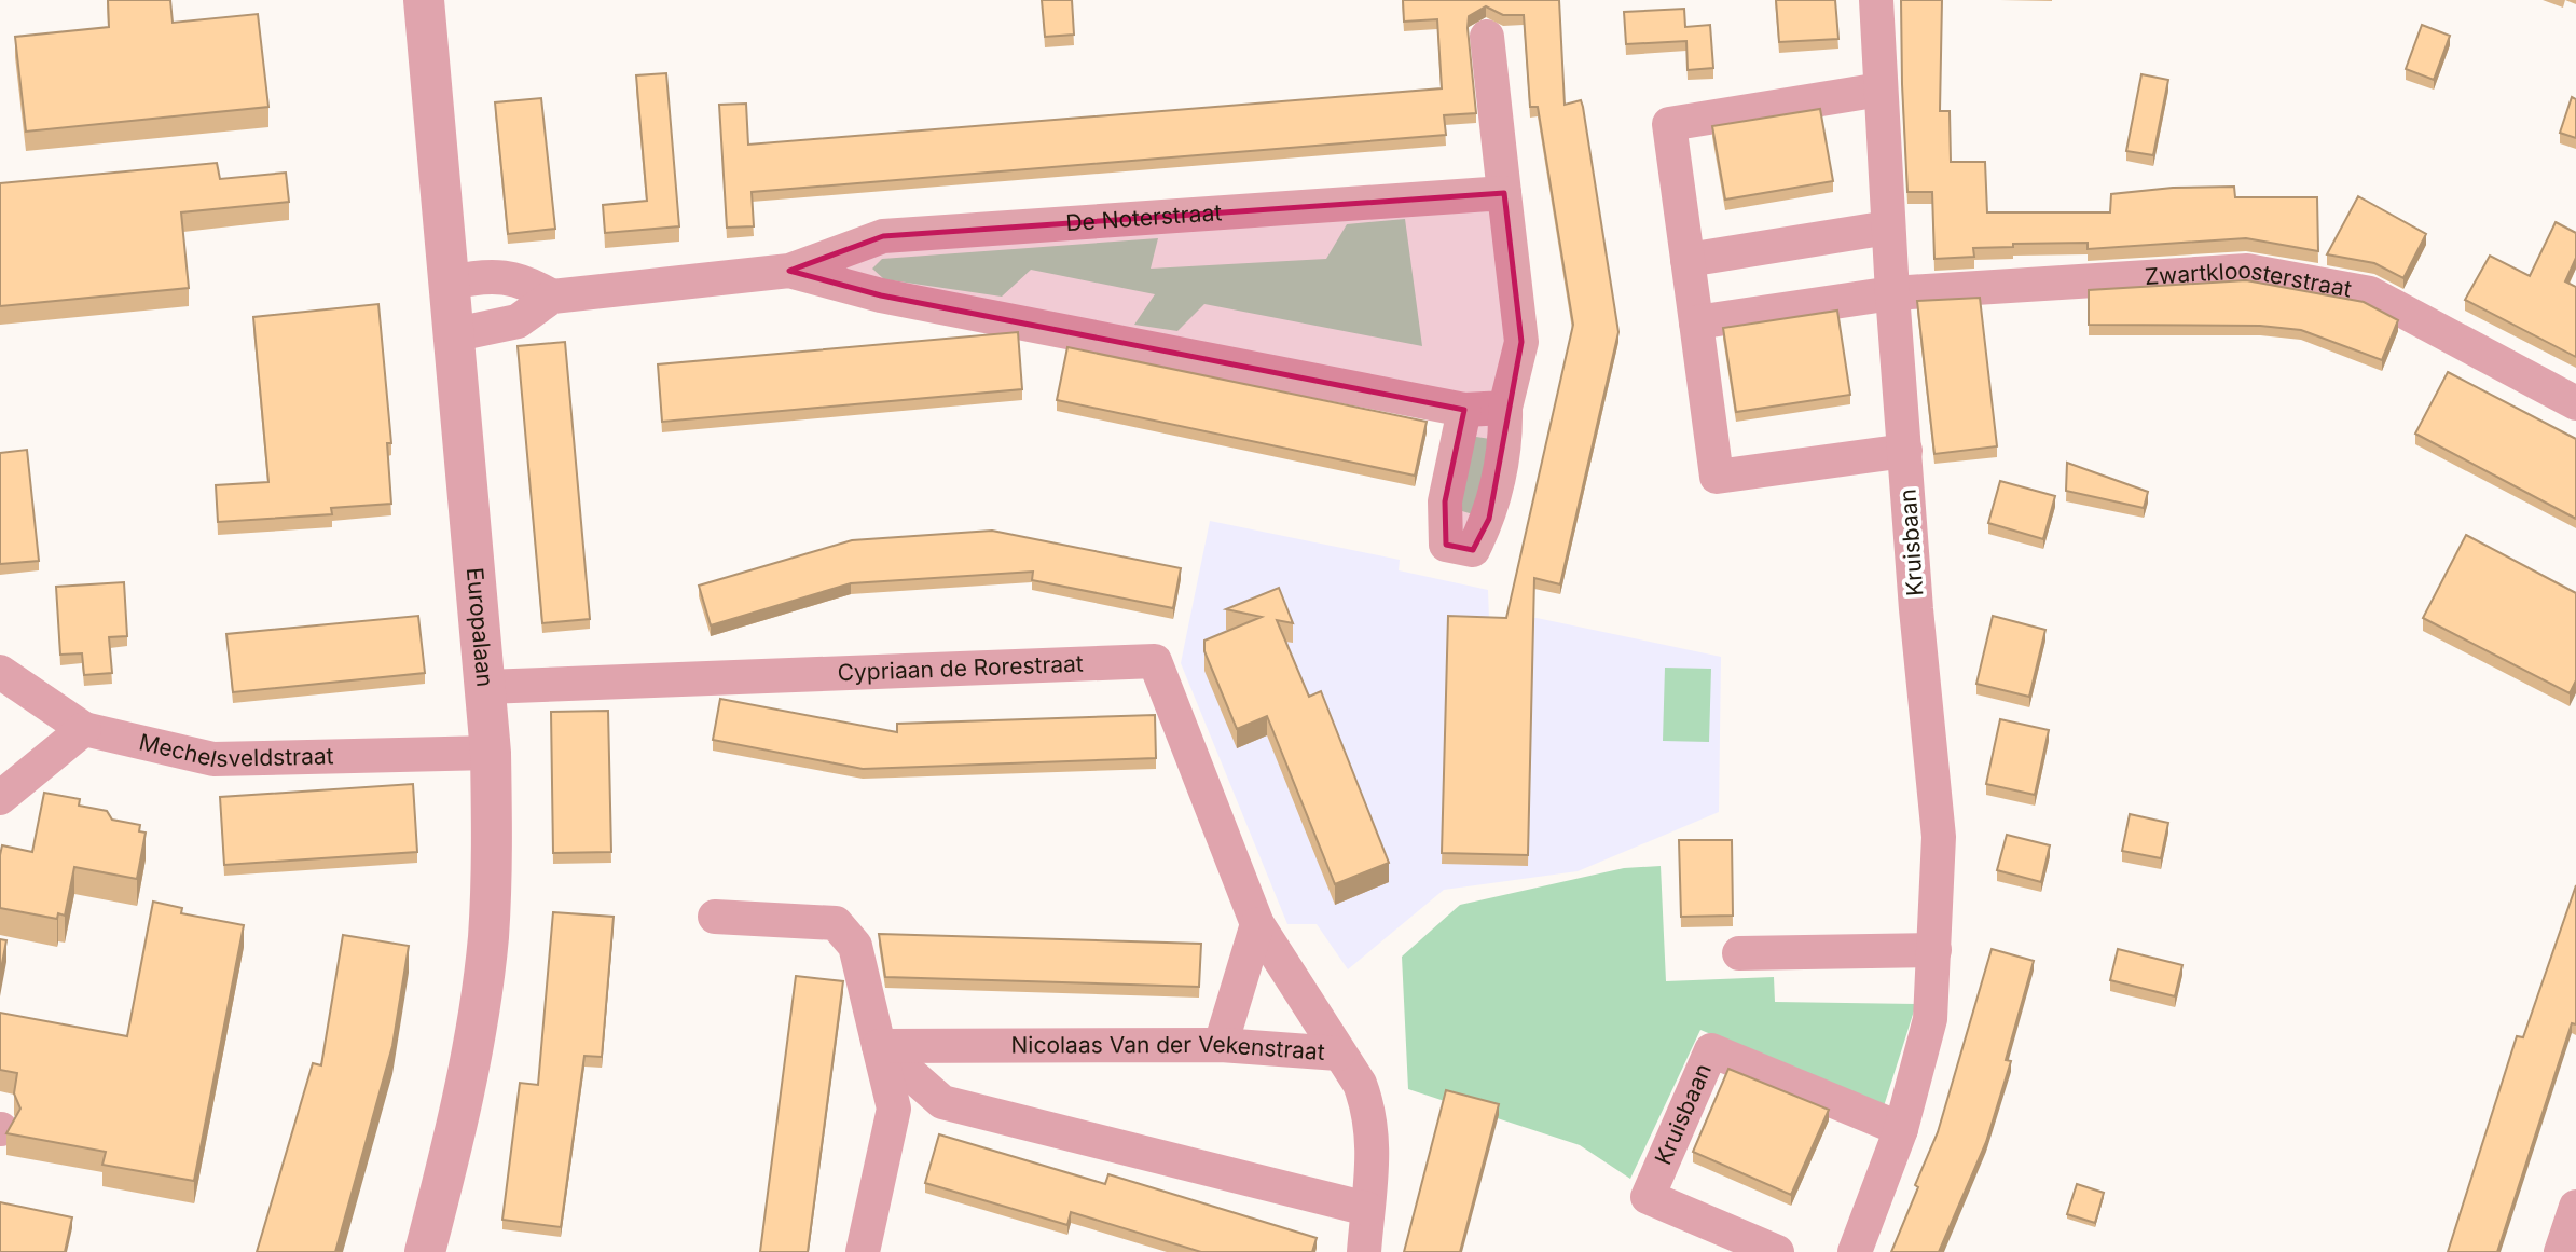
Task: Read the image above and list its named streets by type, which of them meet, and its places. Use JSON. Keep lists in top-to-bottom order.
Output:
{
  "streets": {
    "street": [
      "De Noterstraat",
      "Zwartkloosterstraat",
      "Kruisbaan",
      "Europalaan",
      "Cypriaan de Rorestraat",
      "Mechelsveldstraat",
      "Nicolaas Van der Vekenstraat"
    ]
  },
  "crossings": [
    ["De Noterstraat", "Europalaan"],
    ["Zwartkloosterstraat", "Kruisbaan"],
    ["Europalaan", "Cypriaan de Rorestraat"],
    ["Europalaan", "Mechelsveldstraat"],
    ["Cypriaan de Rorestraat", "Nicolaas Van der Vekenstraat"]
  ]
}
